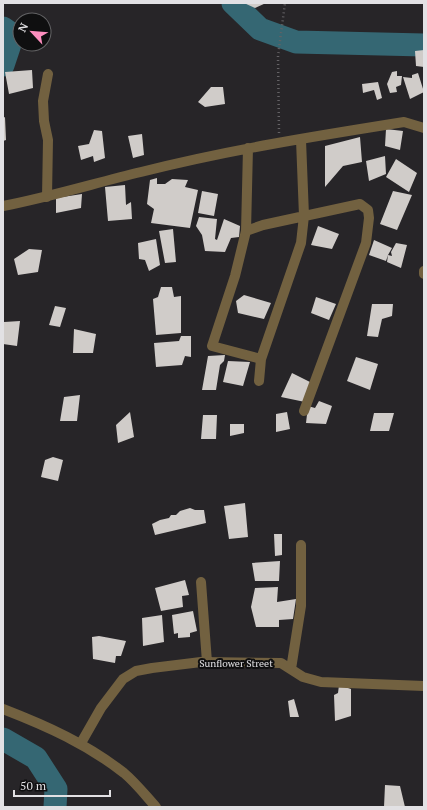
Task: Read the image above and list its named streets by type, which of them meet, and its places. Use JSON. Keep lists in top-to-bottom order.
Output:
{
  "streets": {
    "street": ["Sunflower Street"]
  },
  "scale_bar": "50 m",
  "north": "top left"
}
